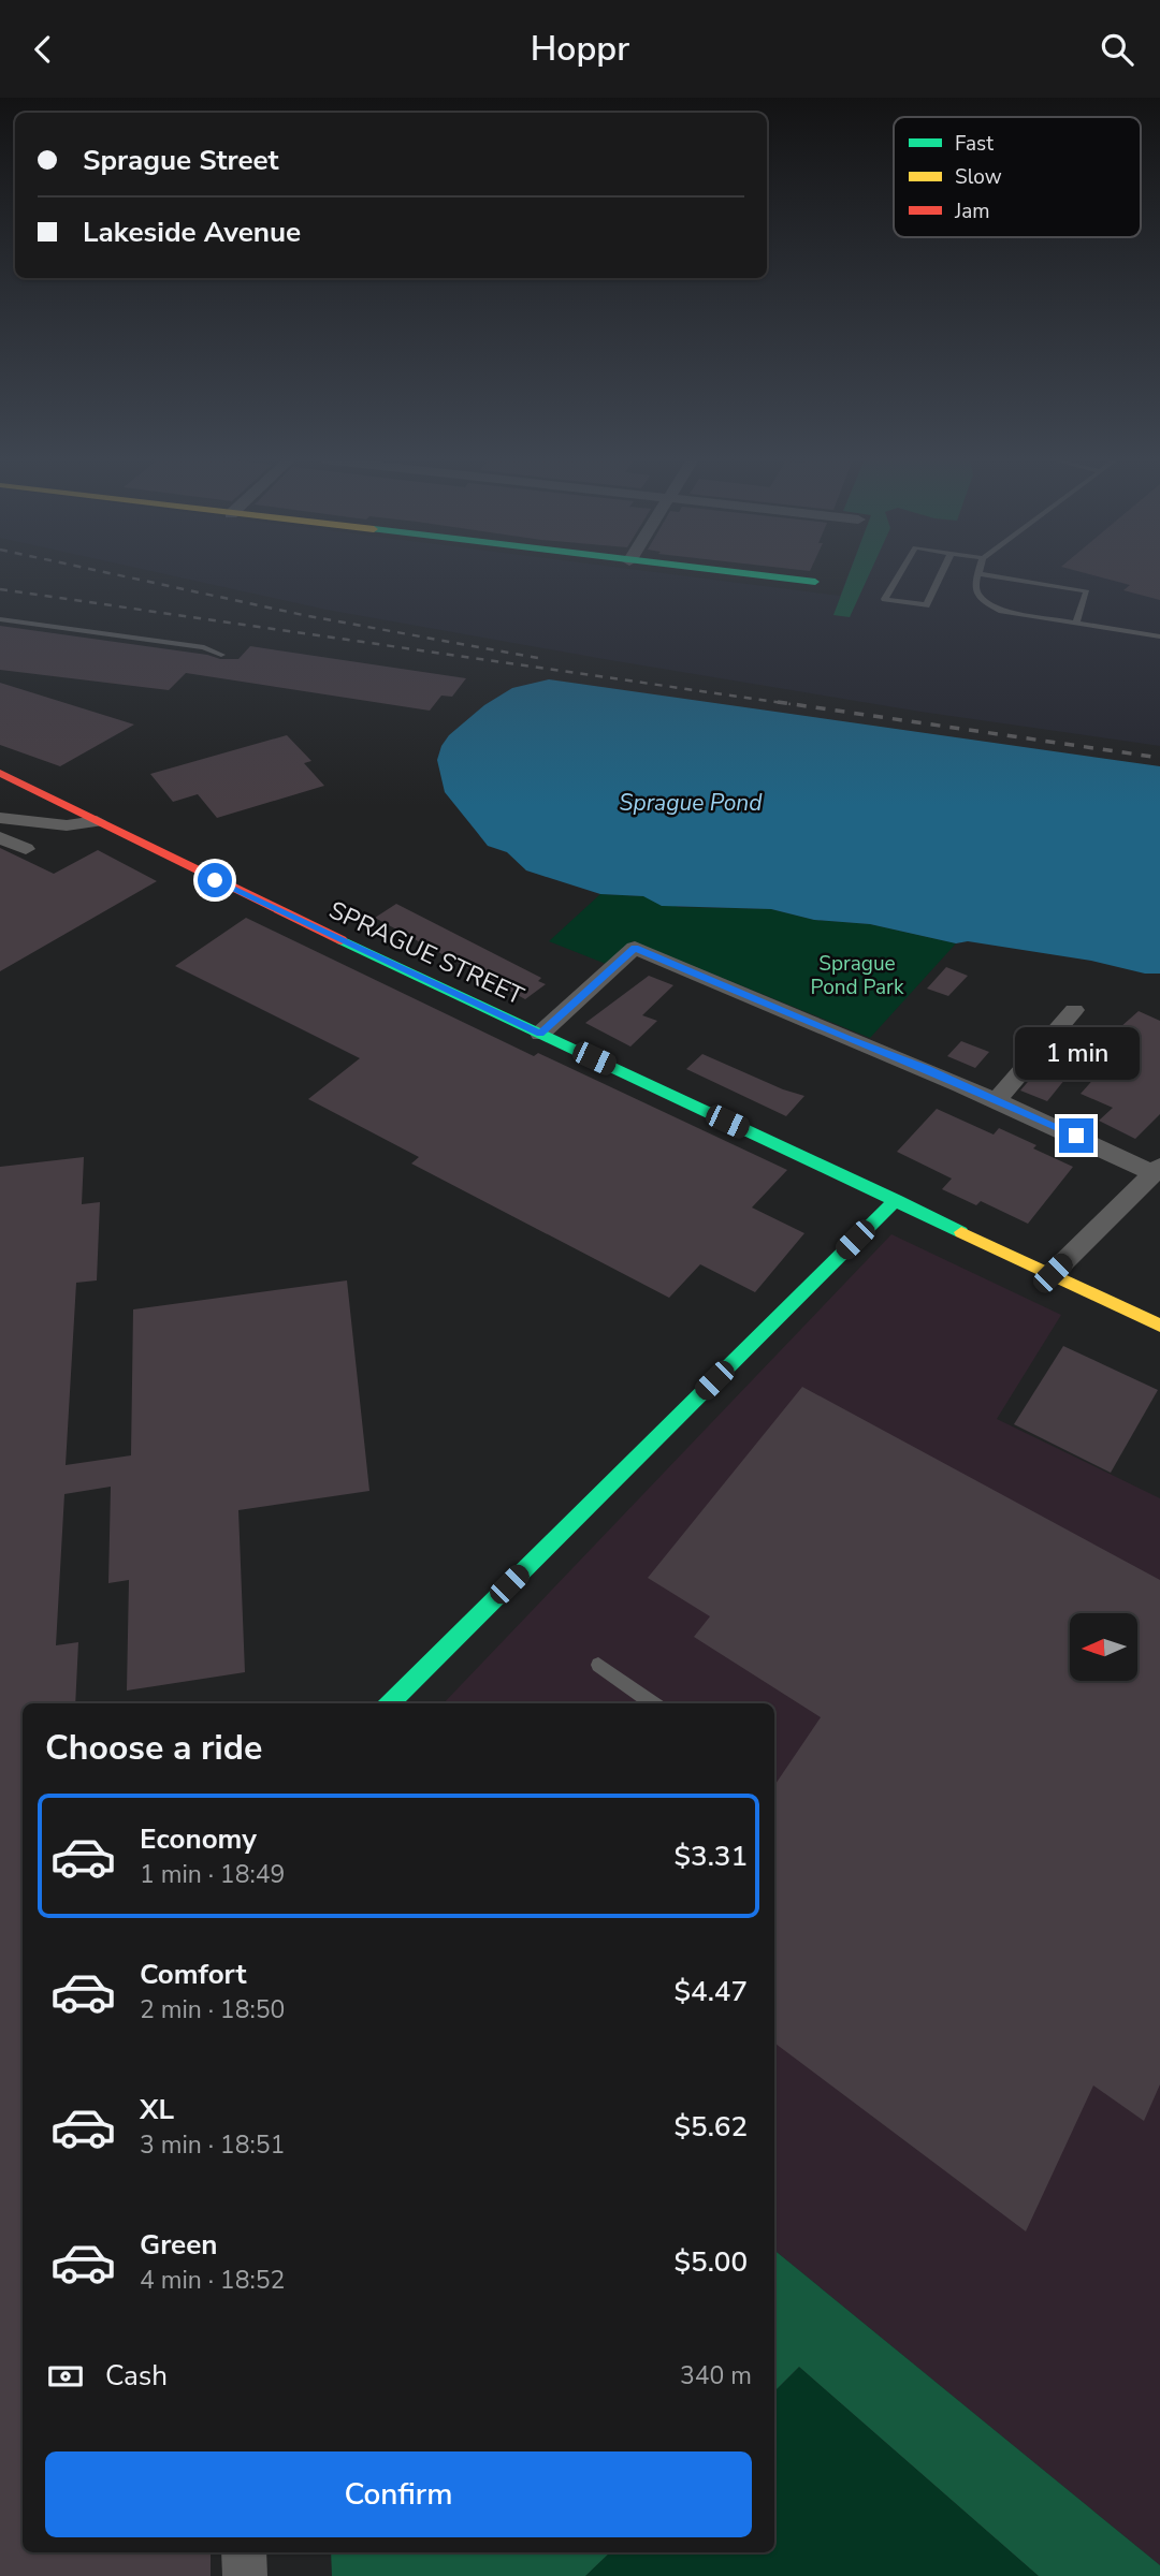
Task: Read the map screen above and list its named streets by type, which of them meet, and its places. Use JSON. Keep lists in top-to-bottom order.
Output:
{
  "streets": {
    "street": ["SPRAGUE STREET"]
  },
  "water": ["Sprague Pond"],
  "parks": ["Sprague Pond Park"],
  "legend": ["Fast", "Slow", "Jam"],
  "north": "left",
  "page": {
    "header": "Hoppr",
    "banner": ["Sprague Street", "Lakeside Avenue"],
    "bubble": "1 min",
    "heading": "Choose a ride",
    "list": [
      {
        "name": "Economy",
        "note": "1 min · 18:49",
        "value": "$3.31"
      },
      {
        "name": "Comfort",
        "note": "2 min · 18:50",
        "value": "$4.47"
      },
      {
        "name": "XL",
        "note": "3 min · 18:51",
        "value": "$5.62"
      },
      {
        "name": "Green",
        "note": "4 min · 18:52",
        "value": "$5.00"
      }
    ],
    "pay": ["Cash", "340 m"],
    "buttons": "Confirm"
  }
}
